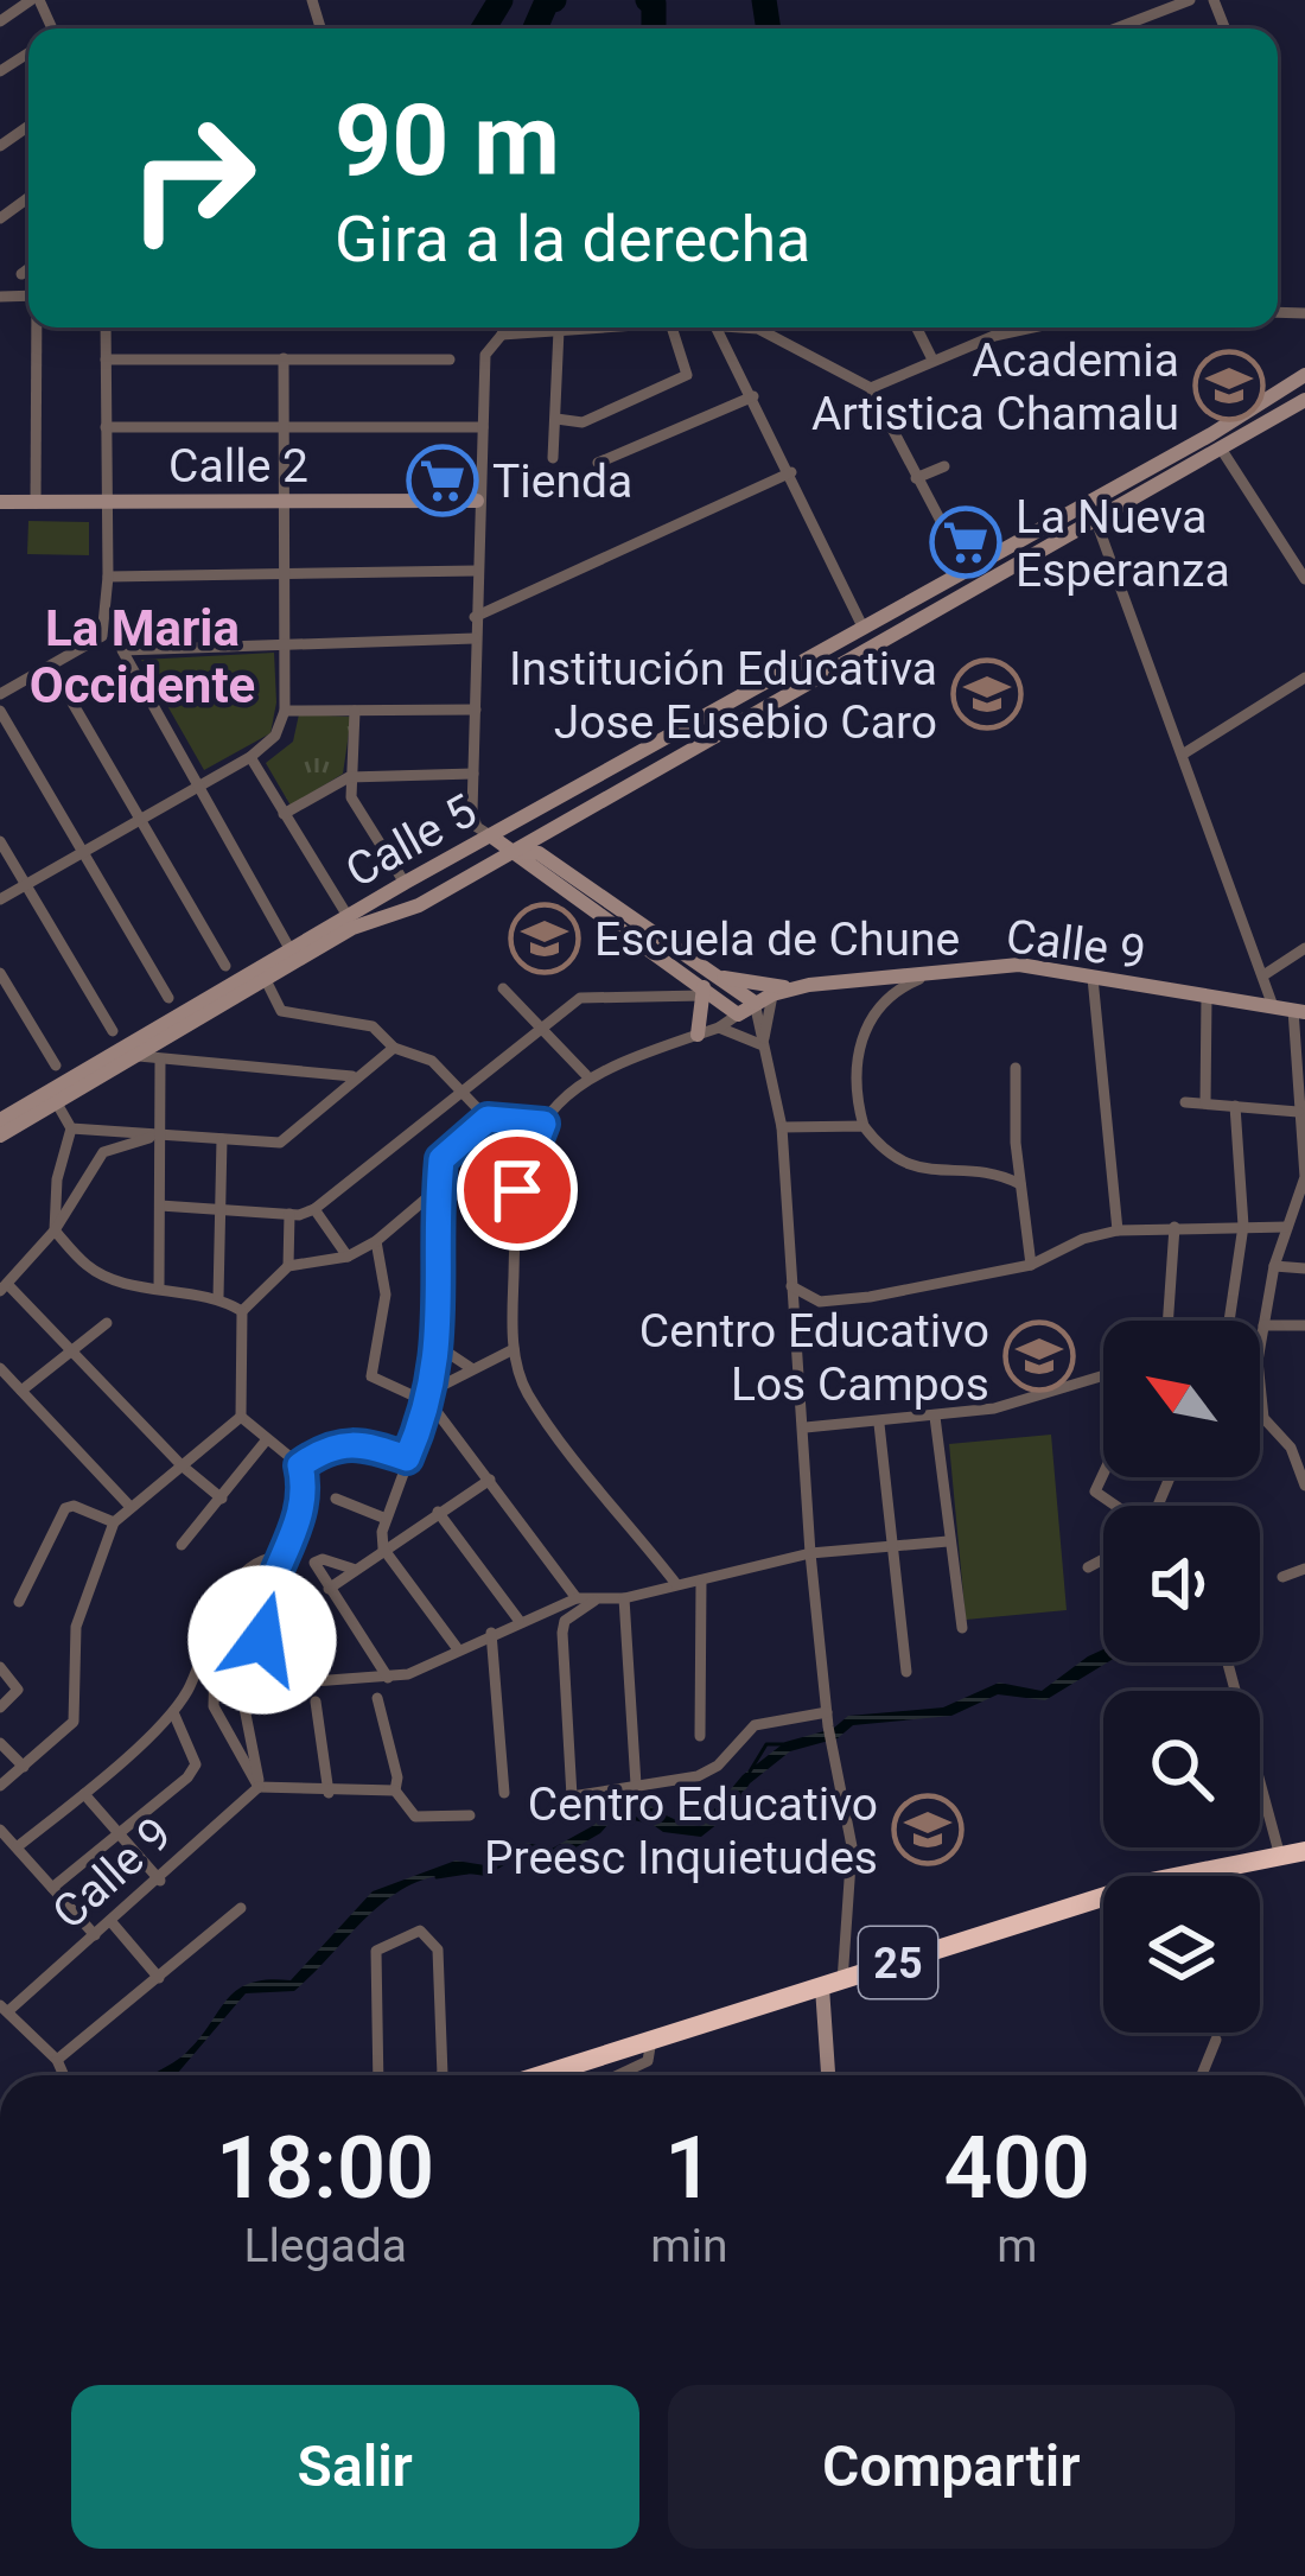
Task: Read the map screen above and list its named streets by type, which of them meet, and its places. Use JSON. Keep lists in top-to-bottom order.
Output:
{
  "streets": {
    "highway": ["25"],
    "main road": ["Calle 2", "Calle 5", "Calle 9"]
  },
  "districts": ["La Maria Occidente"],
  "places": {
    "school or university": [
      "Academia Artistica Chamalu",
      "Institución Educativa Jose Eusebio Caro",
      "Escuela de Chune",
      "Centro Educativo Los Campos",
      "Centro Educativo Preesc Inquietudes"
    ],
    "supermarket": ["Tienda", "La Nueva Esperanza"]
  },
  "north": "top left",
  "page": {
    "turn": ["90 m", "Gira a la derecha"],
    "eta": [
      "18:00",
      "Llegada",
      "1",
      "min",
      "400",
      "m"
    ],
    "buttons": ["Salir", "Compartir"]
  }
}
